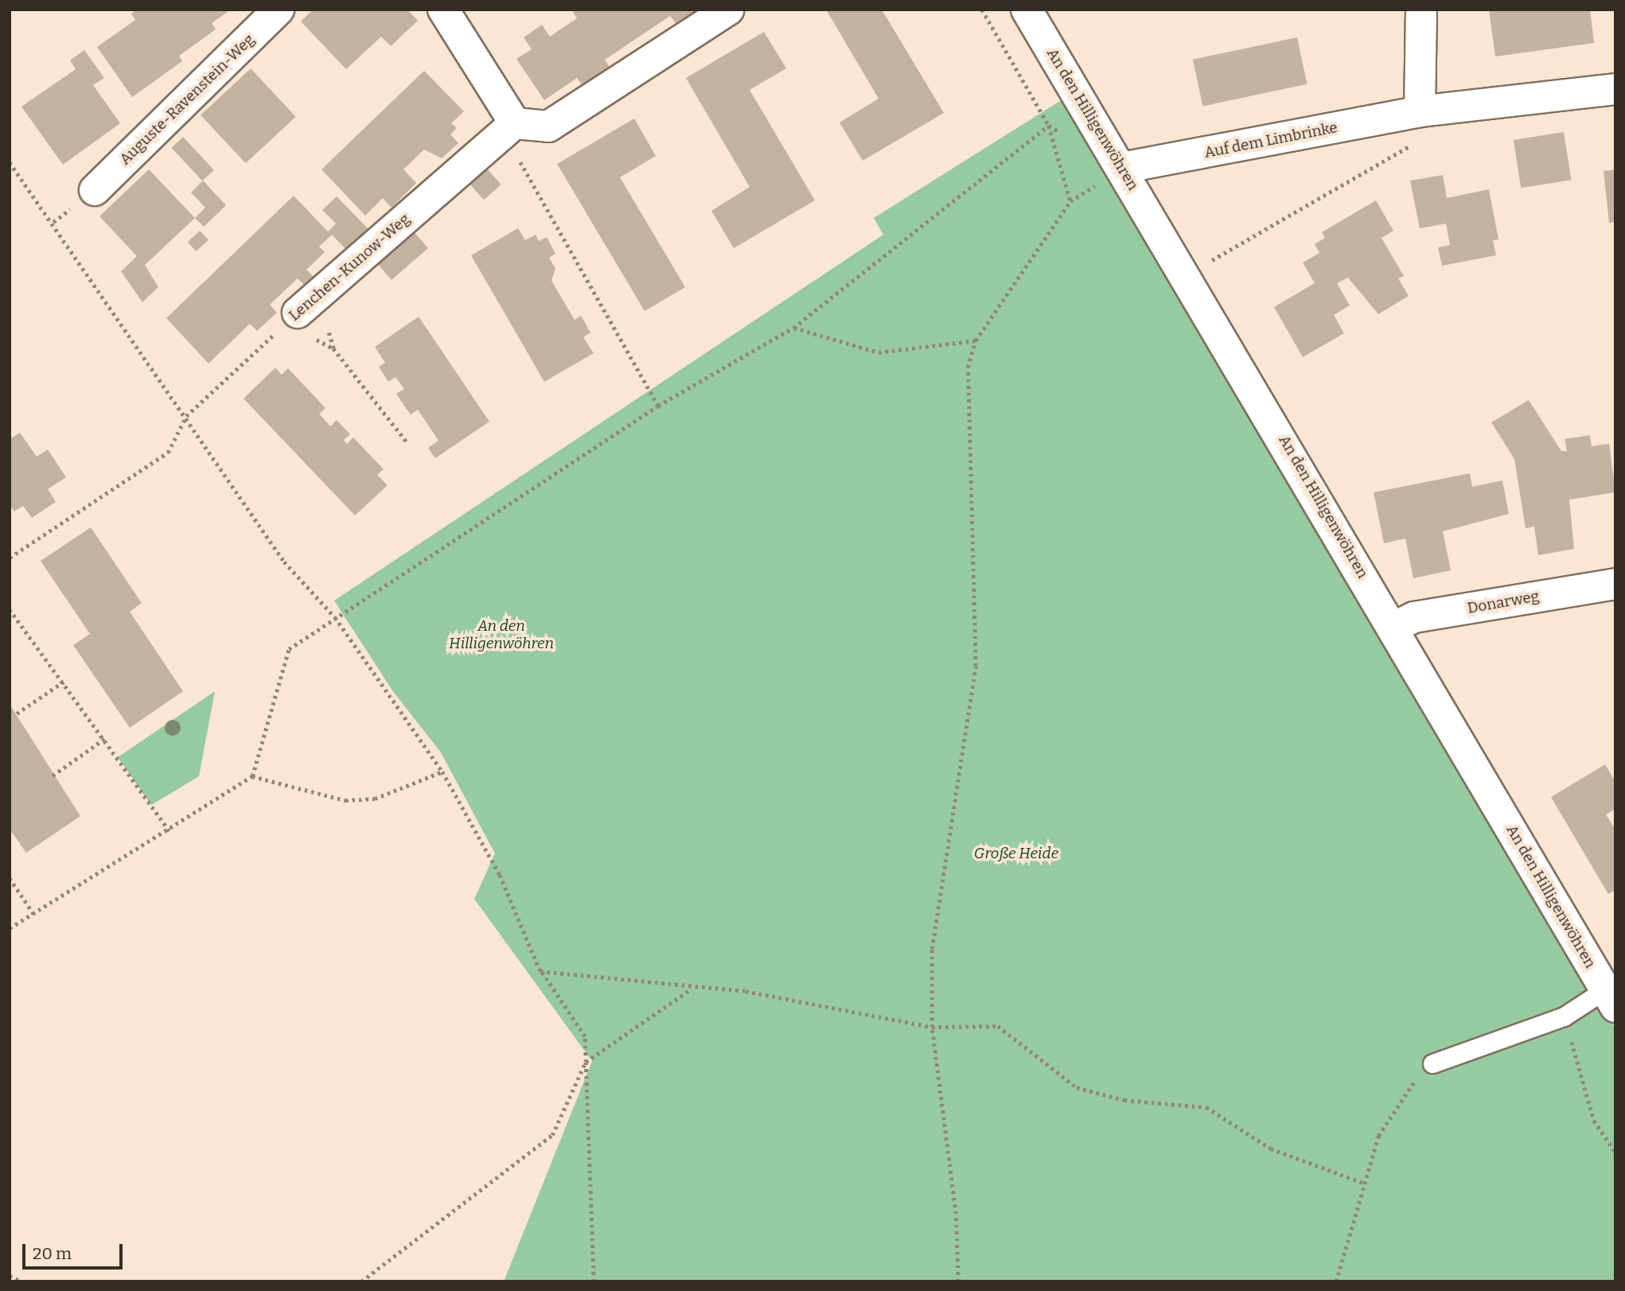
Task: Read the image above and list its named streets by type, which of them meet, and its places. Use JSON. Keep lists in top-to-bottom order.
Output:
{
  "streets": {
    "street": [
      "Auguste-Ravenstein-Weg",
      "An den Hilligenwöhren",
      "Auf dem Limbrinke",
      "Lenchen-Kunow-Weg",
      "Donarweg"
    ]
  },
  "crossings": [
    ["An den Hilligenwöhren", "Auf dem Limbrinke"],
    ["An den Hilligenwöhren", "Donarweg"]
  ],
  "parks": ["An den Hilligenwöhren", "Große Heide"],
  "scale_bar": "20 m"
}
